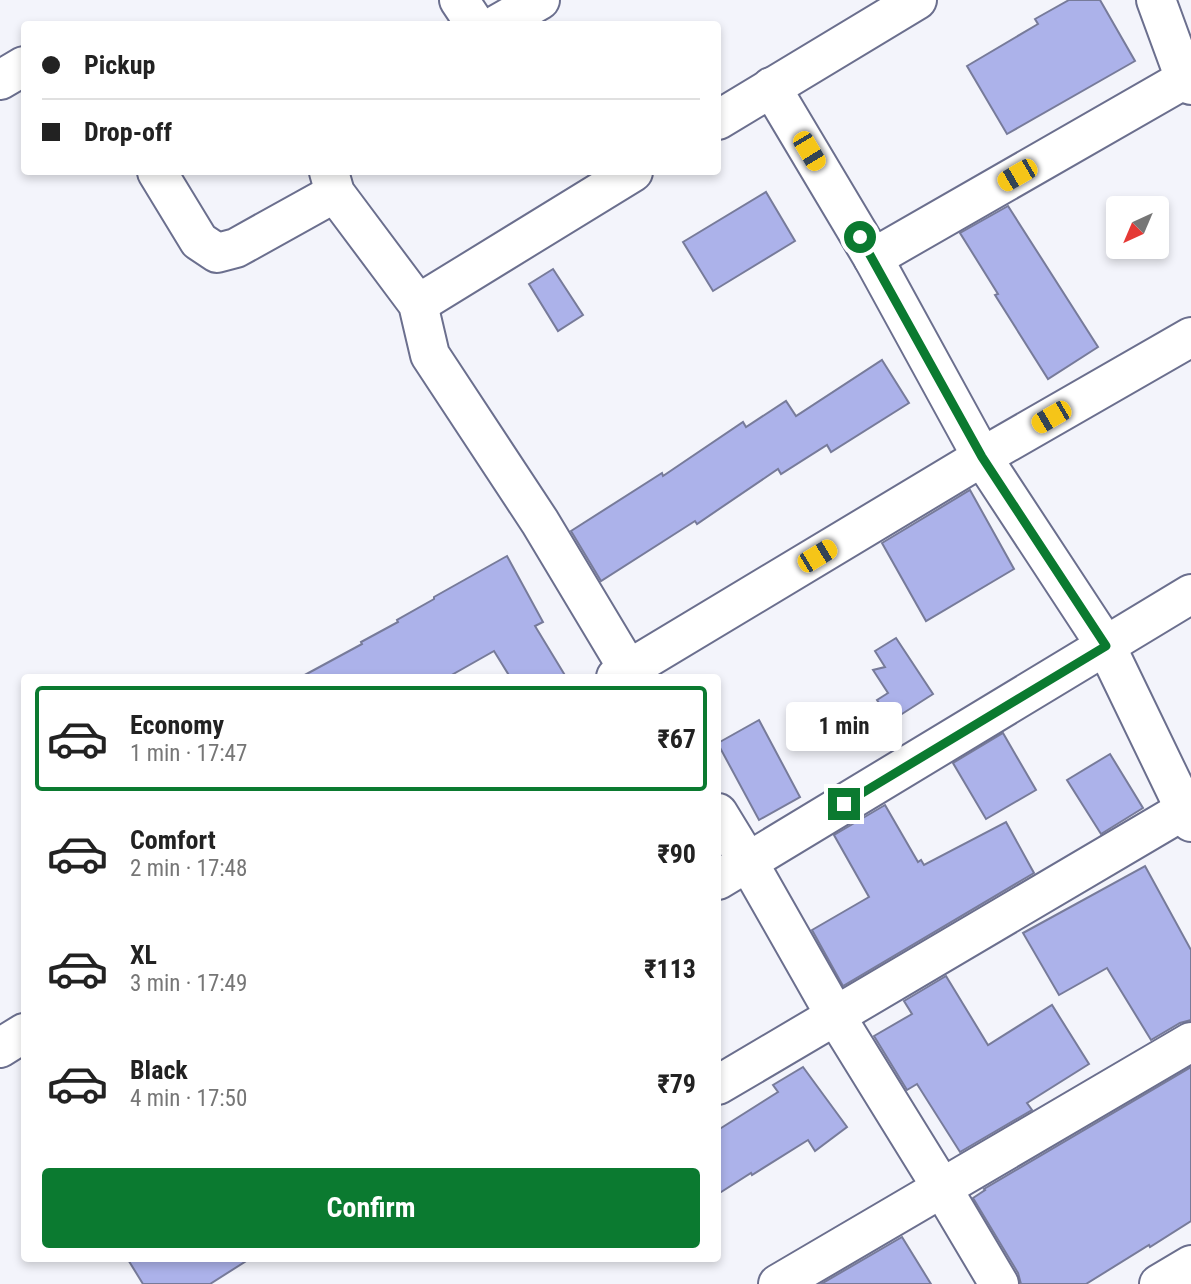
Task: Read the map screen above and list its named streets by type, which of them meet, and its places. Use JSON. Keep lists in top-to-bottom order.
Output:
{
  "north": "bottom left",
  "page": {
    "banner": ["Pickup", "Drop-off"],
    "list": [
      {
        "name": "Economy",
        "note": "1 min · 17:47",
        "value": "₹67"
      },
      {
        "name": "Comfort",
        "note": "2 min · 17:48",
        "value": "₹90"
      },
      {
        "name": "XL",
        "note": "3 min · 17:49",
        "value": "₹113"
      },
      {
        "name": "Black",
        "note": "4 min · 17:50",
        "value": "₹79"
      }
    ],
    "bubble": "1 min",
    "buttons": "Confirm"
  }
}
